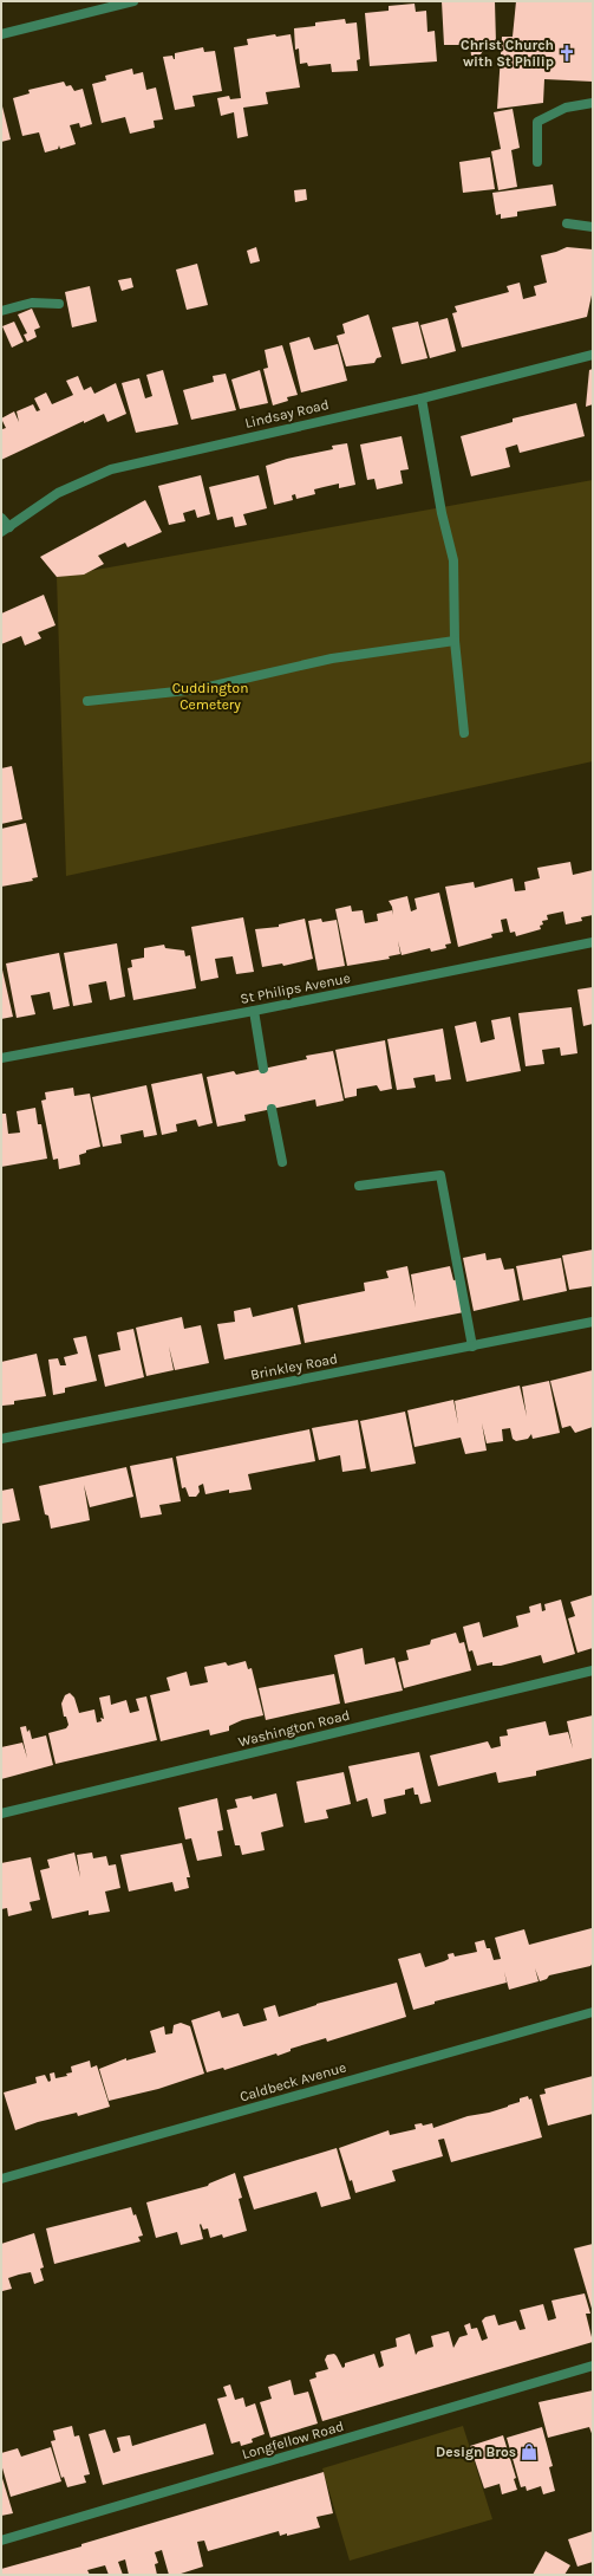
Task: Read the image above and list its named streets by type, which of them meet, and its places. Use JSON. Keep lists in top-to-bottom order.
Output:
{
  "streets": {
    "street": [
      "Lindsay Road",
      "St Philips Avenue",
      "Brinkley Road",
      "Washington Road",
      "Caldbeck Avenue",
      "Longfellow Road"
    ]
  },
  "parks": ["Cuddington Cemetery"],
  "places": {
    "church": ["Christ Church with St Philip"],
    "shop": ["Design Bros"]
  }
}
